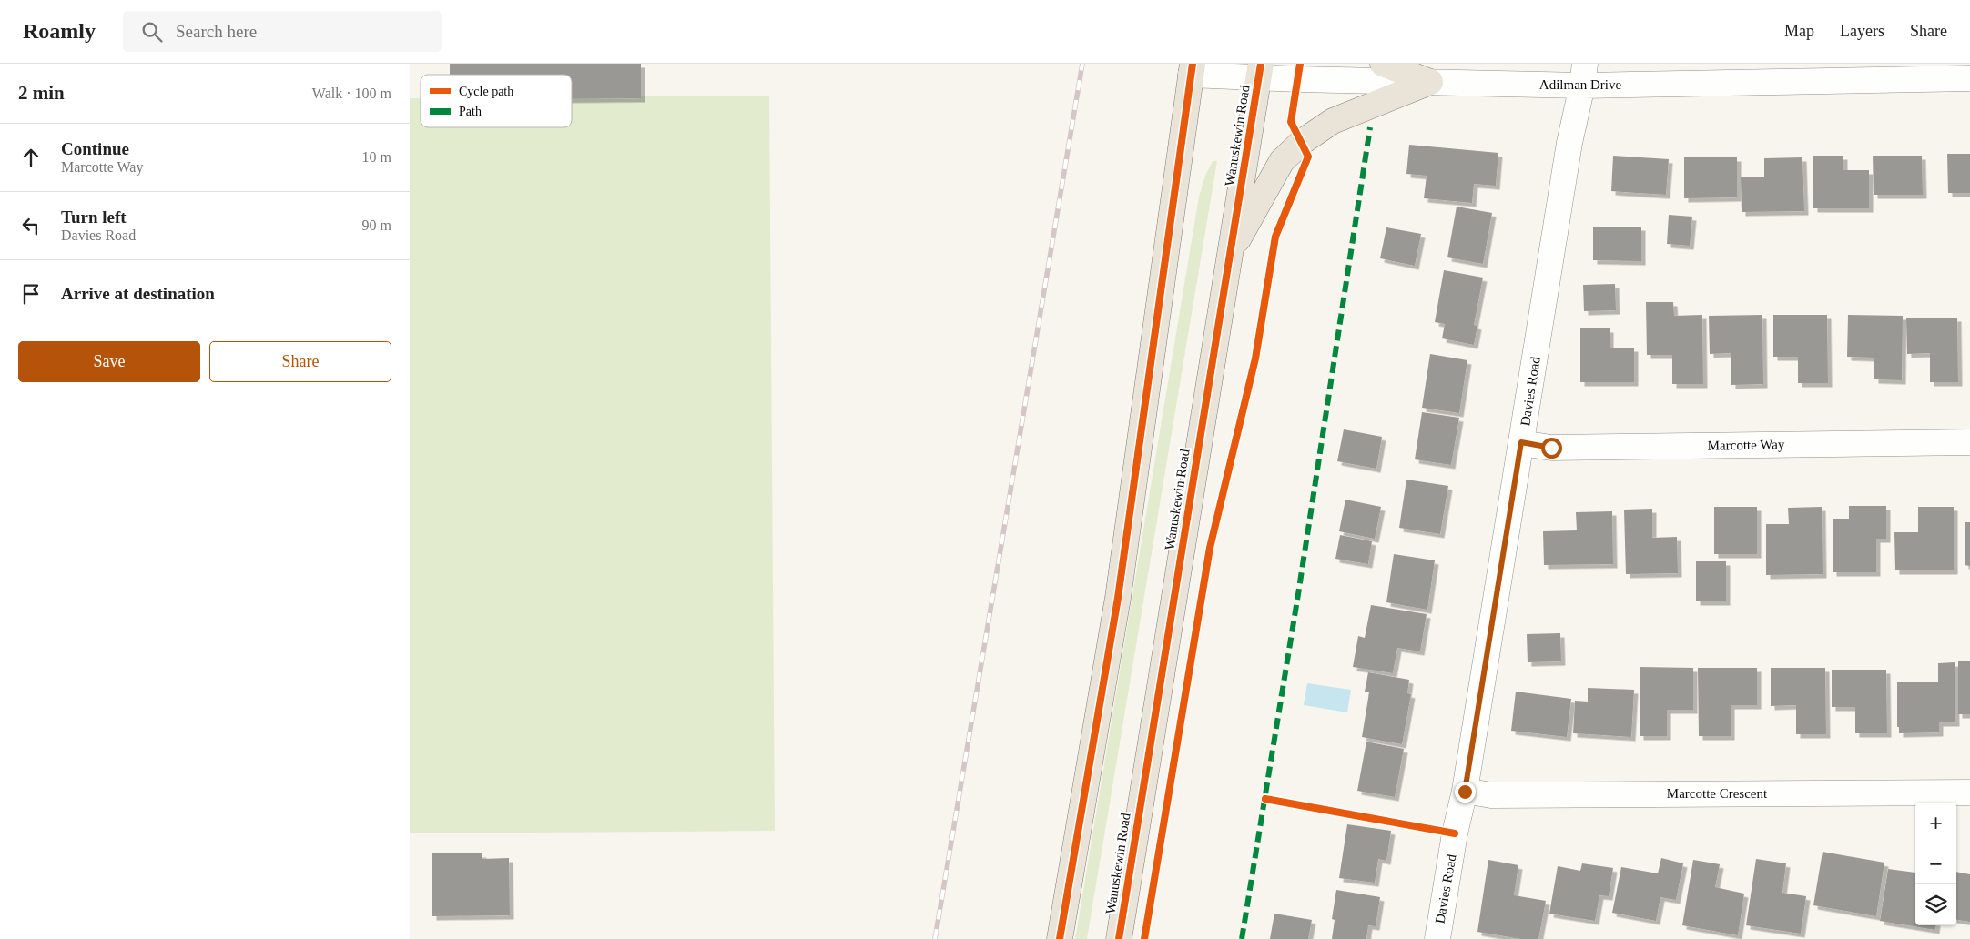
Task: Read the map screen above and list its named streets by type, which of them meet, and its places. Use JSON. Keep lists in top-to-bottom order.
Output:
{
  "streets": {
    "main road": ["Wanuskewin Road"],
    "street": [
      "Adilman Drive",
      "Davies Road",
      "Marcotte Way",
      "Marcotte Crescent"
    ]
  },
  "crossings": [
    ["Adilman Drive", "Wanuskewin Road"],
    ["Adilman Drive", "Davies Road"],
    ["Davies Road", "Marcotte Way"],
    ["Davies Road", "Marcotte Crescent"]
  ],
  "legend": ["Cycle path", "Path"],
  "page": {
    "header": "Roamly",
    "search": "Search here",
    "nav": ["Map", "Layers", "Share"],
    "heading": ["2 min", "Walk · 100 m"],
    "list": [
      ["Continue", "Marcotte Way", "10 m"],
      ["Turn left", "Davies Road", "90 m"],
      "Arrive at destination"
    ],
    "buttons": ["Save", "Share"],
    "map_buttons": ["+", "−"]
  }
}
